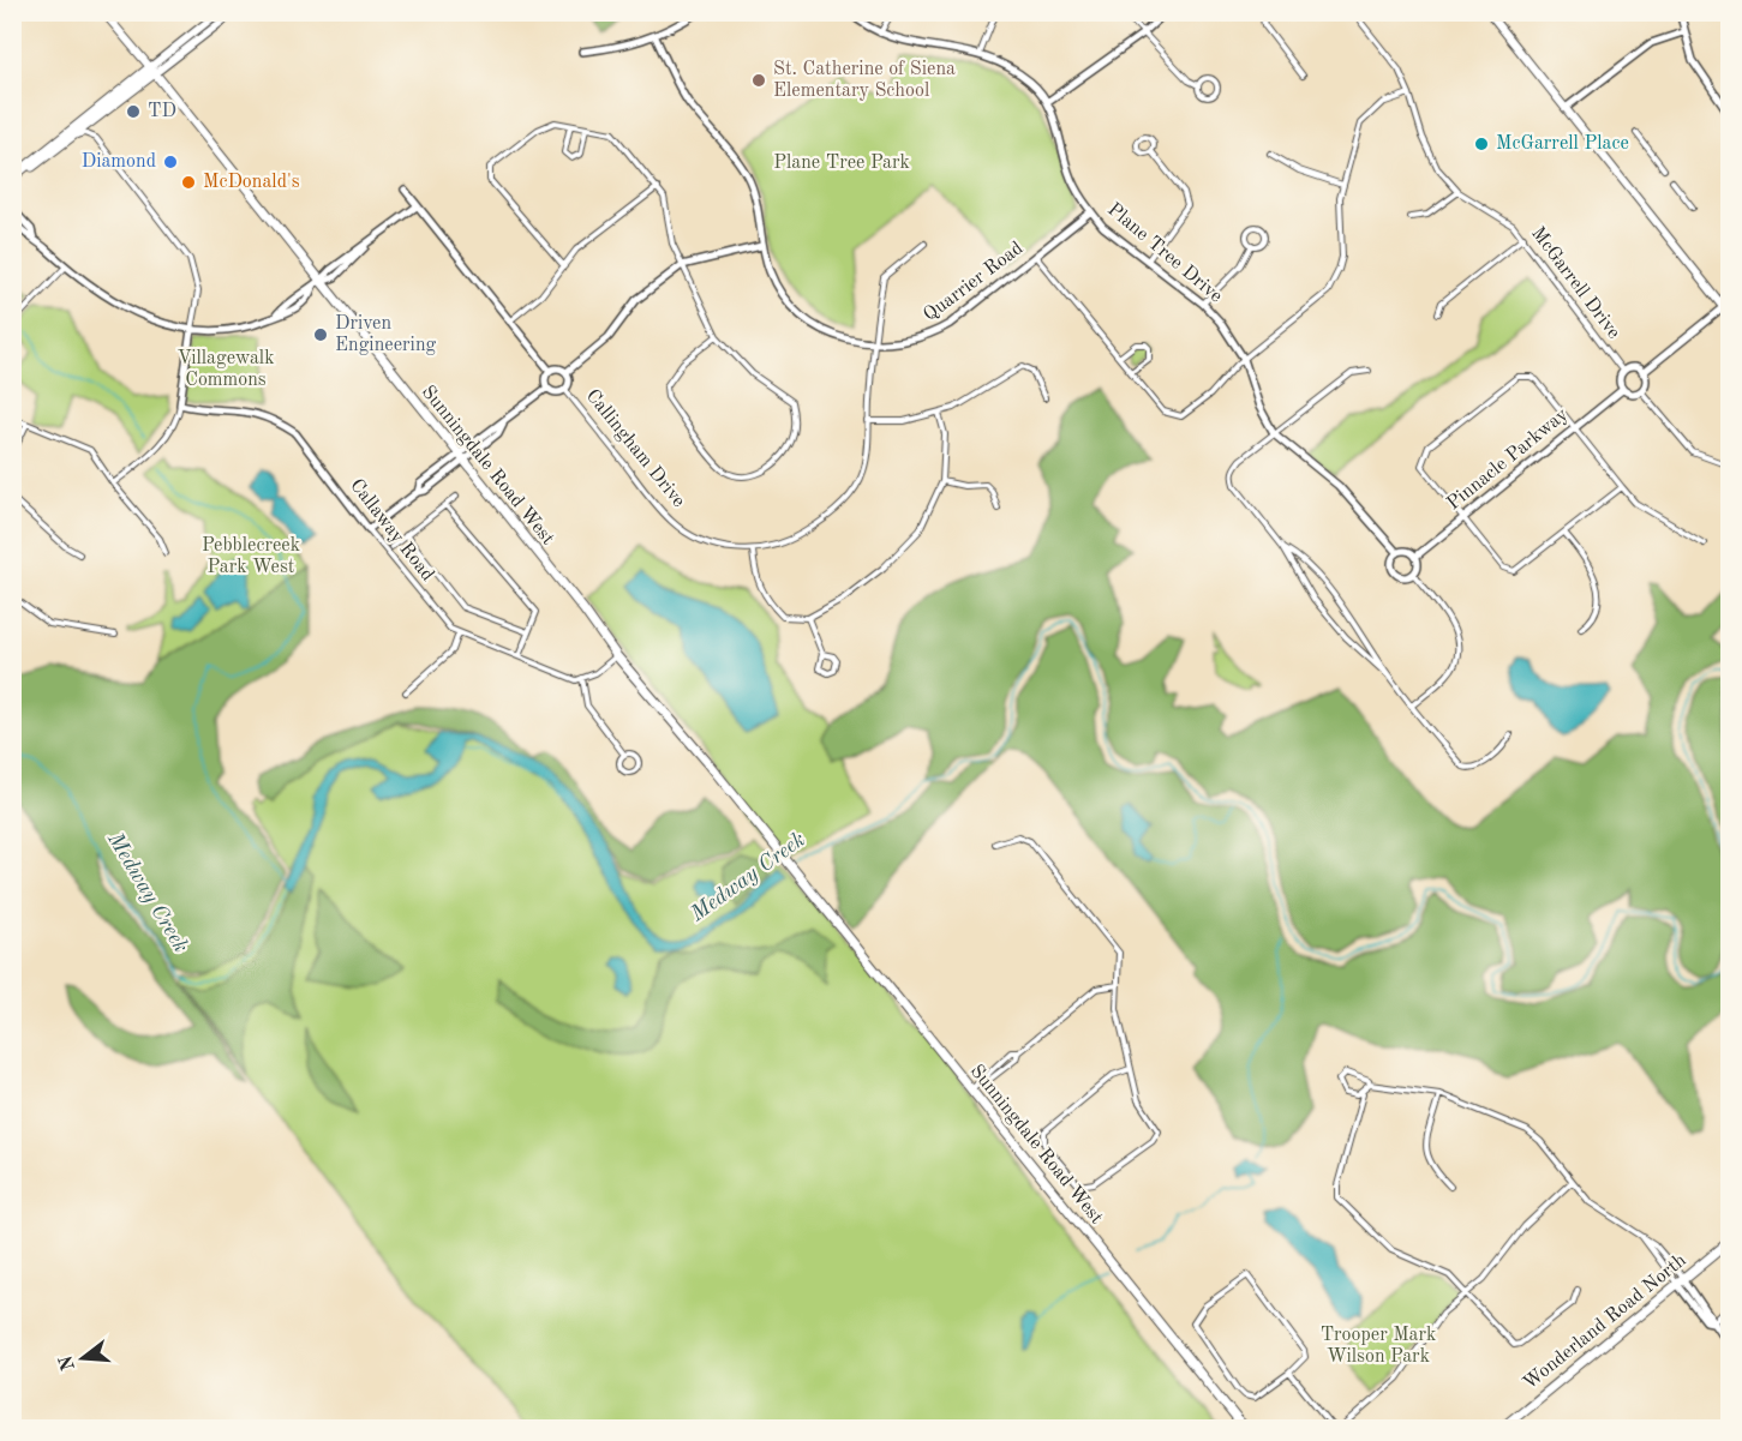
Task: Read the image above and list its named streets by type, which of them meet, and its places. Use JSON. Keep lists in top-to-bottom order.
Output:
{
  "streets": {
    "main road": ["Sunningdale Road West", "Wonderland Road North"],
    "street": [
      "Plane Tree Drive",
      "Quarrier Road",
      "McGarrell Drive",
      "Callingham Drive",
      "Pinnacle Parkway",
      "Callaway Road"
    ]
  },
  "crossings": [
    ["Plane Tree Drive", "Quarrier Road"],
    ["Plane Tree Drive", "Pinnacle Parkway"],
    ["Quarrier Road", "Callingham Drive"],
    ["McGarrell Drive", "Pinnacle Parkway"]
  ],
  "water": ["Medway Creek"],
  "parks": [
    "Plane Tree Park",
    "Villagewalk Commons",
    "Pebblecreek Park West",
    "Trooper Mark Wilson Park"
  ],
  "places": [
    "St. Catherine of Siena Elementary School",
    "TD",
    "McGarrell Place",
    "Diamond",
    "McDonald's",
    "Driven Engineering"
  ],
  "north": "left"
}
